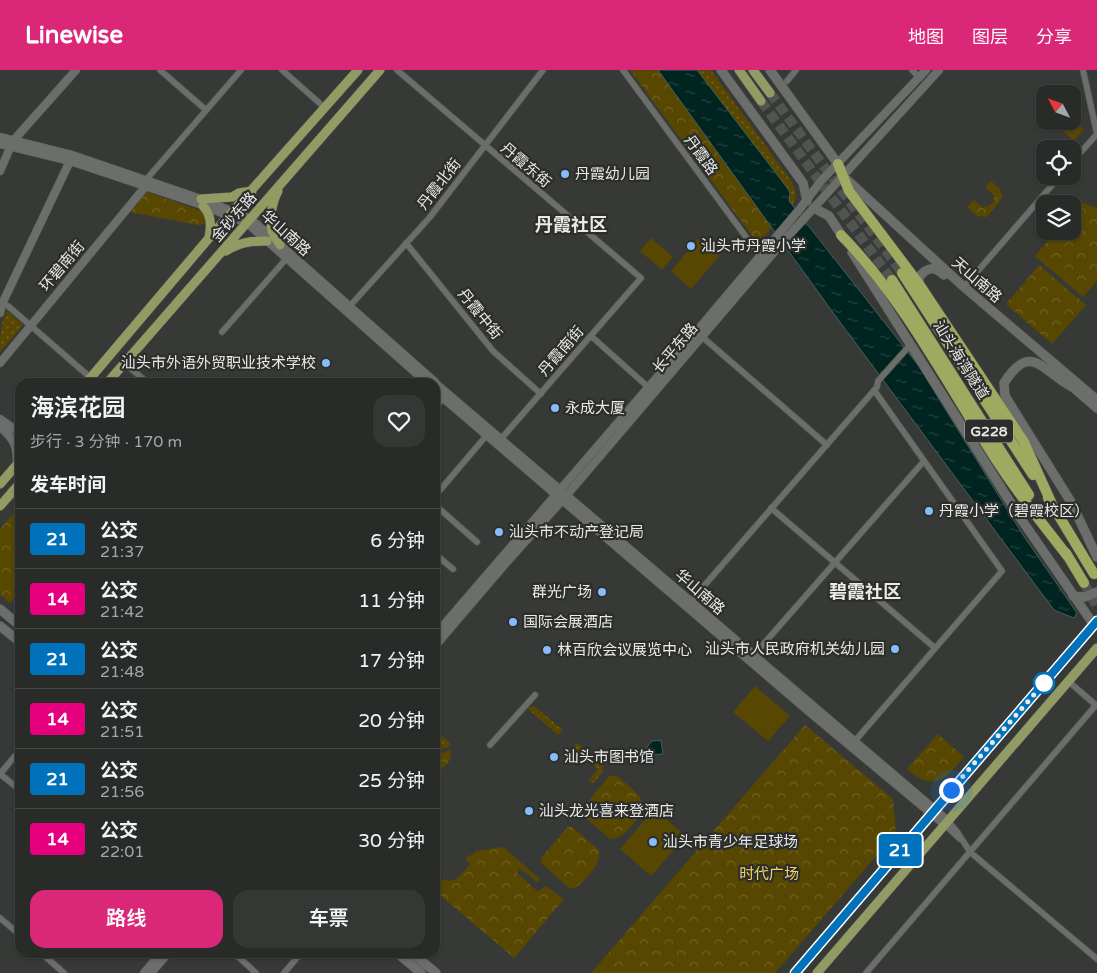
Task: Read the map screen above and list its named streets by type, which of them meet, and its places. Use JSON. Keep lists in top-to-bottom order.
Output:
{
  "streets": {
    "highway": ["汕头海湾隧道", "G228"],
    "main road": ["金砂东路", "天山南路"],
    "street": [
      "丹霞路",
      "丹霞东街",
      "丹霞北街",
      "华山南路",
      "环碧南街",
      "丹霞中街",
      "长平东路",
      "丹霞南街"
    ]
  },
  "crossings": [
    ["丹霞路", "长平东路"],
    ["丹霞东街", "丹霞北街"],
    ["丹霞东街", "丹霞南街"],
    ["丹霞北街", "华山南路"],
    ["丹霞北街", "丹霞中街"],
    ["金砂东路", "华山南路"],
    ["华山南路", "环碧南街"],
    ["华山南路", "长平东路"],
    ["华山南路", "丹霞南街"],
    ["天山南路", "长平东路"],
    ["丹霞中街", "丹霞南街"]
  ],
  "districts": ["丹霞社区", "碧霞社区"],
  "parks": ["时代广场"],
  "places": [
    "丹霞幼儿园",
    "汕头市丹霞小学",
    "汕头市外语外贸职业技术学校",
    "永成大厦",
    "丹霞小学（碧霞校区）",
    "汕头市不动产登记局",
    "群光广场",
    "国际会展酒店",
    "汕头市人民政府机关幼儿园",
    "林百欣会议展览中心",
    "汕头市图书馆",
    "汕头龙光喜来登酒店",
    "汕头市青少年足球场"
  ],
  "lines": ["bus line 21"],
  "north": "top left",
  "page": {
    "header": "Linewise",
    "nav": ["地图", "图层", "分享"],
    "on_map": "21",
    "heading": [
      ["海滨花园", "步行 · 3 分钟 · 170 m"],
      "发车时间"
    ],
    "list": [
      {
        "mark": "21",
        "name": "公交",
        "note": "21:37",
        "value": "6 分钟"
      },
      {
        "mark": "14",
        "name": "公交",
        "note": "21:42",
        "value": "11 分钟"
      },
      {
        "mark": "21",
        "name": "公交",
        "note": "21:48",
        "value": "17 分钟"
      },
      {
        "mark": "14",
        "name": "公交",
        "note": "21:51",
        "value": "20 分钟"
      },
      {
        "mark": "21",
        "name": "公交",
        "note": "21:56",
        "value": "25 分钟"
      },
      {
        "mark": "14",
        "name": "公交",
        "note": "22:01",
        "value": "30 分钟"
      }
    ],
    "buttons": ["路线", "车票"]
  }
}
